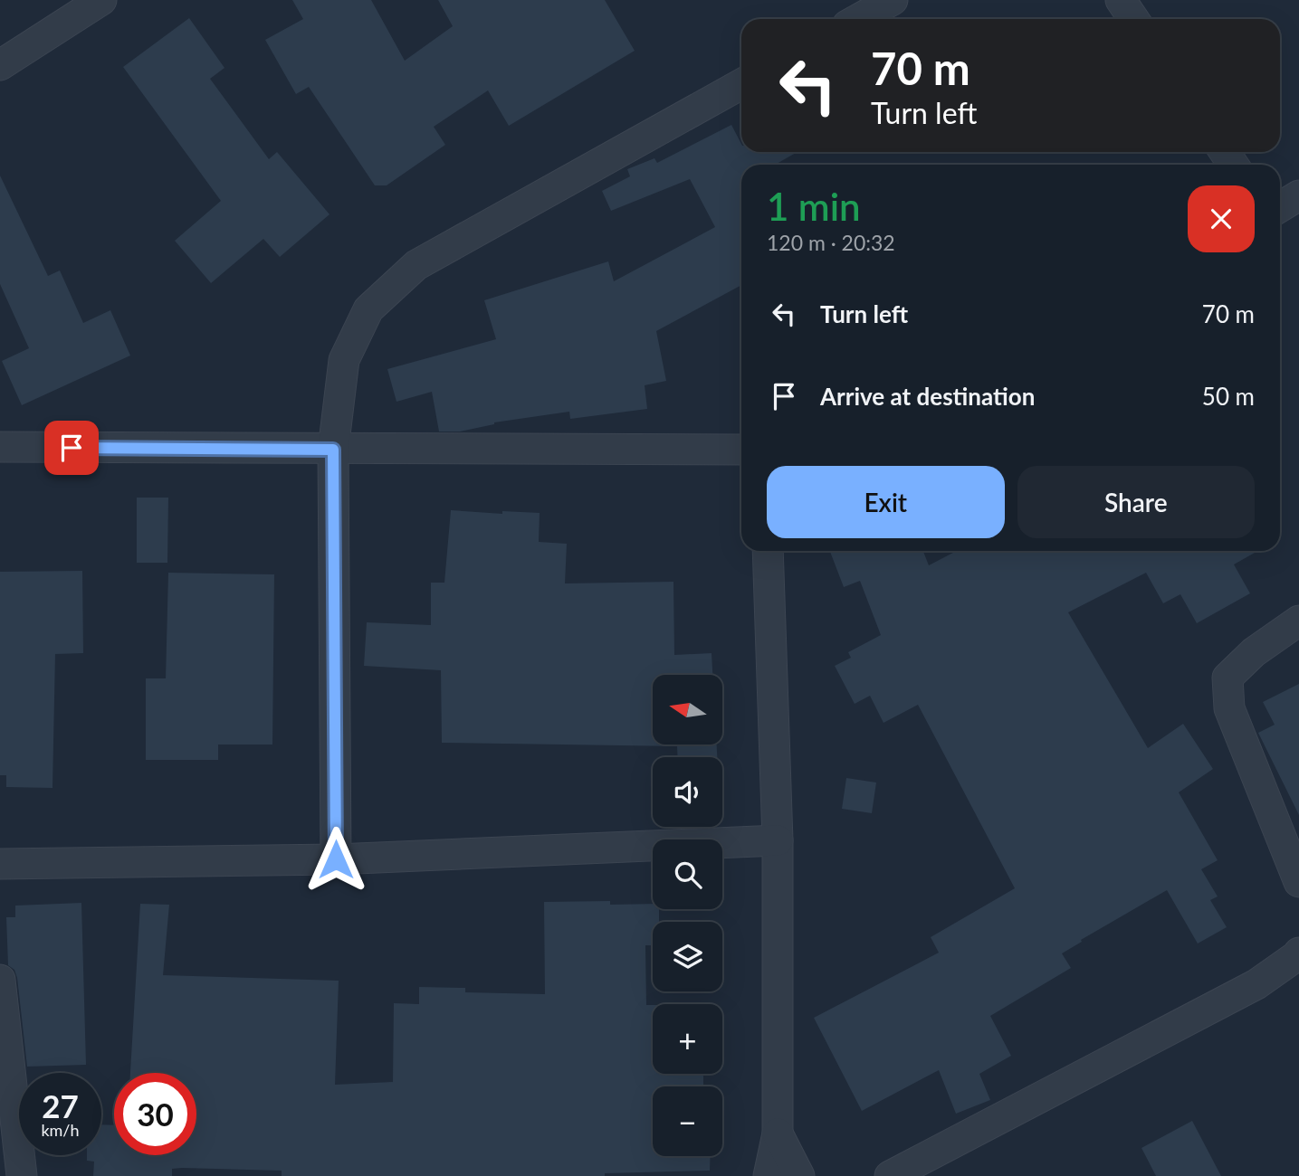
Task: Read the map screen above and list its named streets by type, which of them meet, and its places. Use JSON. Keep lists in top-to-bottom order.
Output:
{
  "north": "left",
  "page": {
    "turn": ["70 m", "Turn left"],
    "heading": ["1 min", "120 m · 20:32"],
    "list": [
      {
        "name": "Turn left",
        "value": "70 m"
      },
      {
        "name": "Arrive at destination",
        "value": "50 m"
      }
    ],
    "buttons": ["Exit", "Share"],
    "map_buttons": ["+", "−"],
    "speed": "27 km/h",
    "limit": "30"
  }
}
